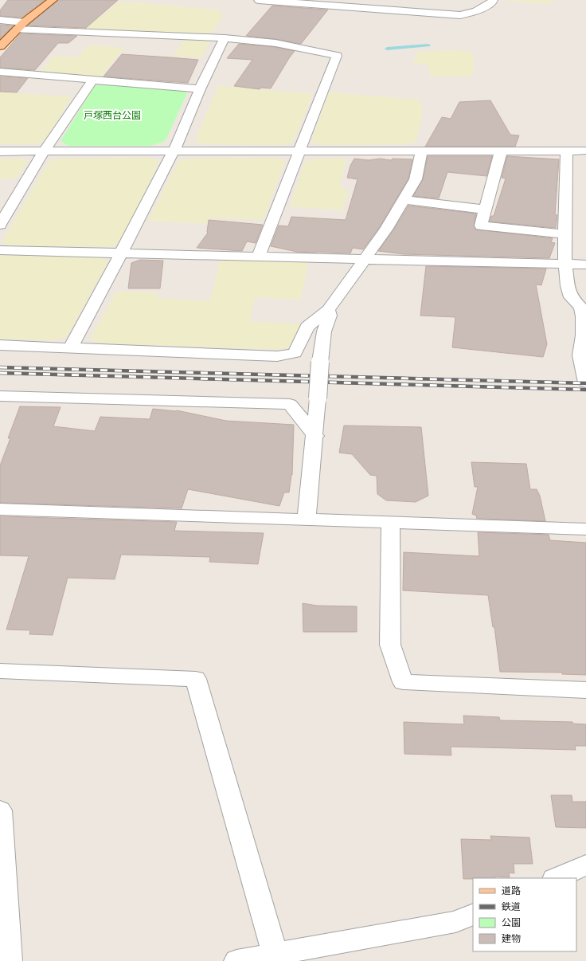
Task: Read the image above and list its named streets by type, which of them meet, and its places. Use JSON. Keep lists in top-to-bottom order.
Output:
{
  "parks": ["戸塚西台公園"],
  "legend": [
    "道路",
    "鉄道",
    "公園",
    "建物"
  ]
}
